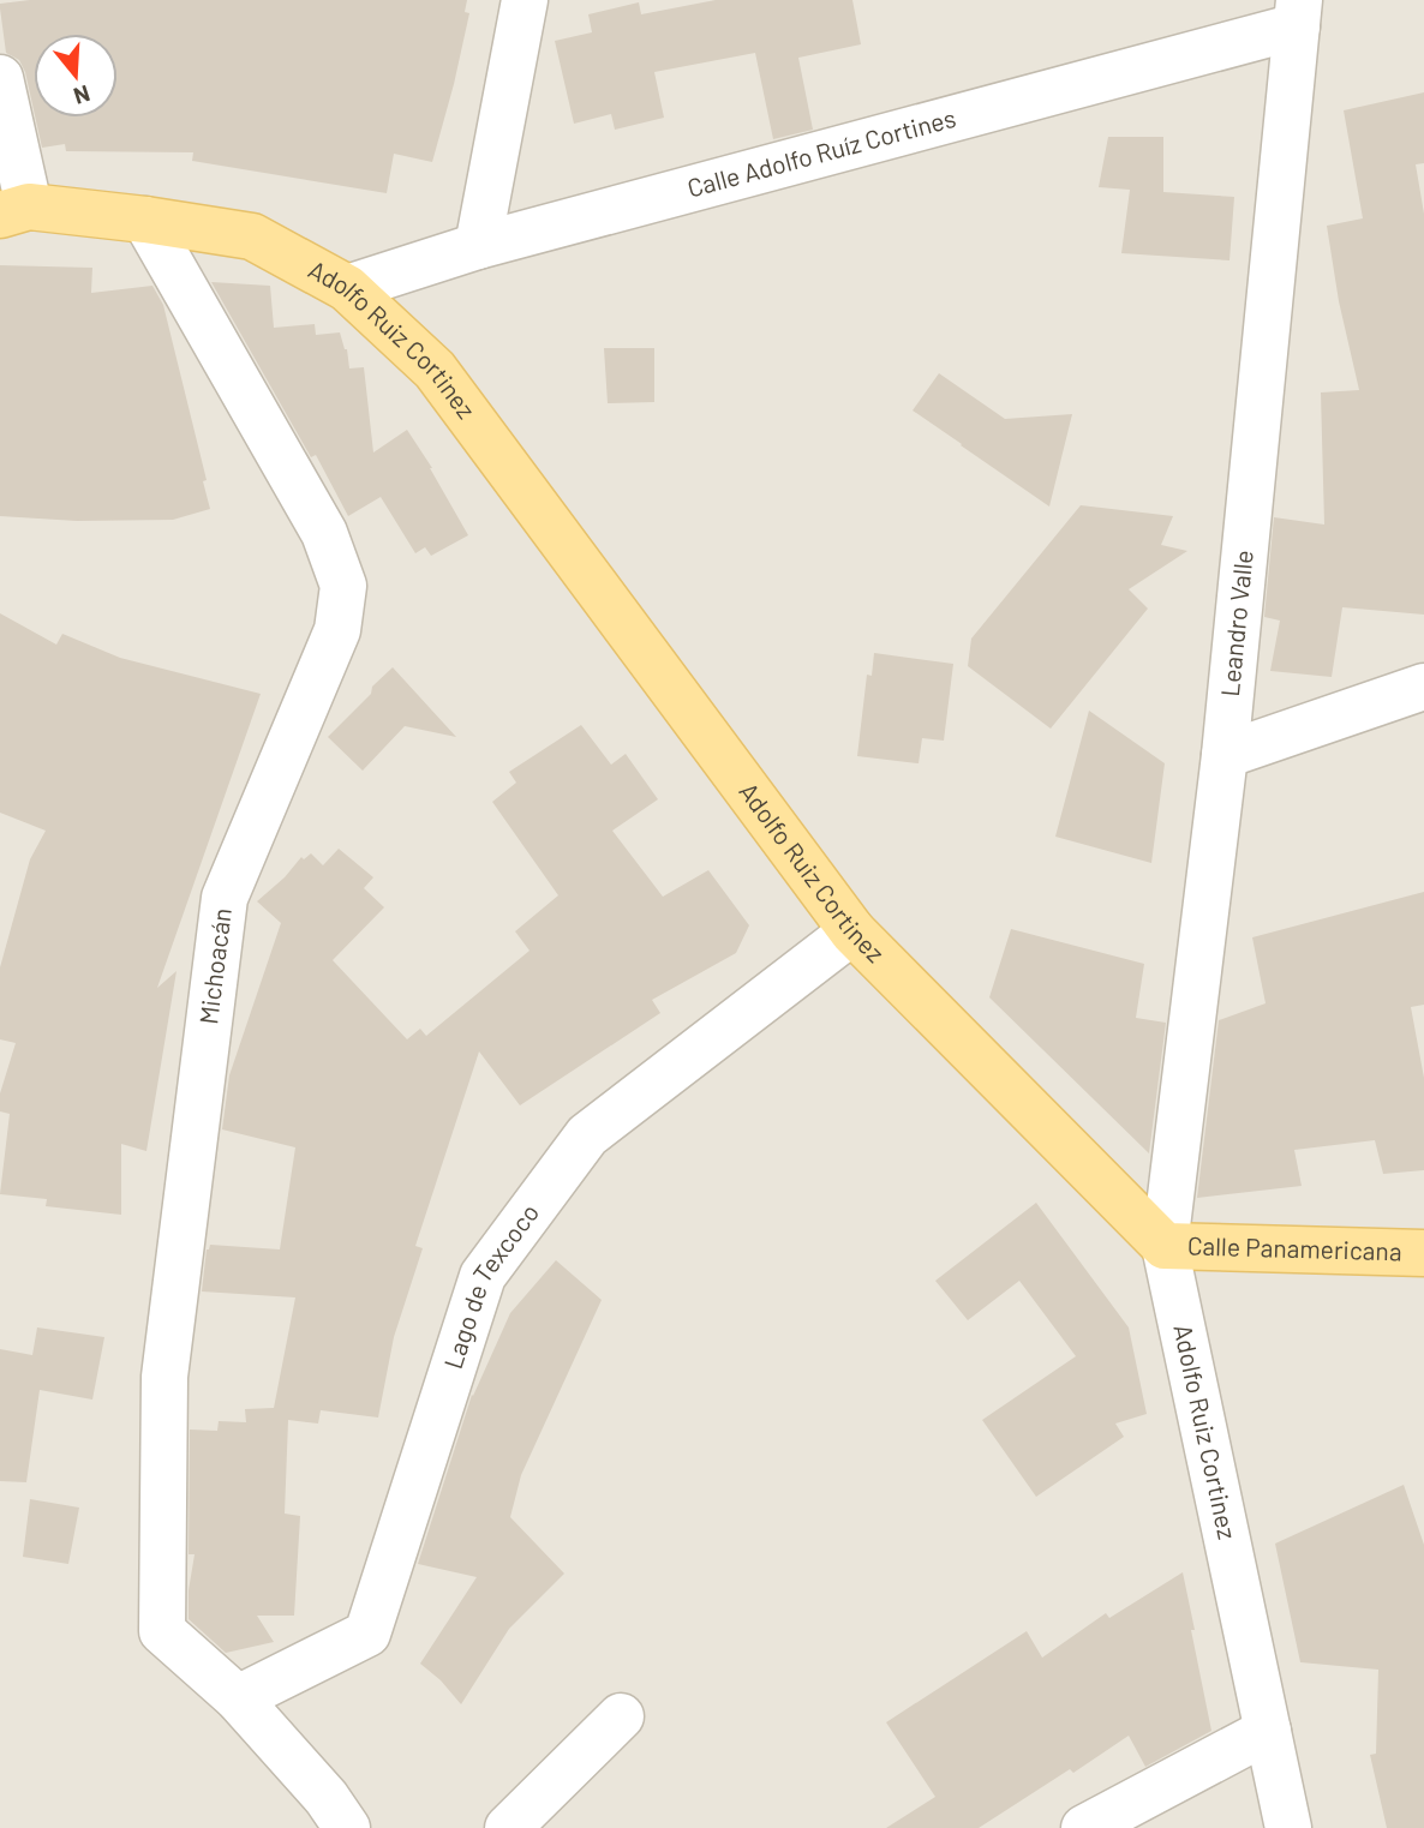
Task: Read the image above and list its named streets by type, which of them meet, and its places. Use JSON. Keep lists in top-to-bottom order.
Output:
{
  "streets": {
    "main road": ["Adolfo Ruiz Cortinez", "Calle Panamericana"],
    "street": [
      "Calle Adolfo Ruíz Cortines",
      "Leandro Valle",
      "Michoacán",
      "Lago de Texcoco"
    ]
  },
  "crossings": [
    ["Calle Adolfo Ruíz Cortines", "Adolfo Ruiz Cortinez"],
    ["Calle Adolfo Ruíz Cortines", "Leandro Valle"],
    ["Adolfo Ruiz Cortinez", "Leandro Valle"],
    ["Adolfo Ruiz Cortinez", "Michoacán"],
    ["Adolfo Ruiz Cortinez", "Calle Panamericana"],
    ["Adolfo Ruiz Cortinez", "Lago de Texcoco"],
    ["Leandro Valle", "Calle Panamericana"],
    ["Michoacán", "Lago de Texcoco"]
  ],
  "north": "bottom"
}
